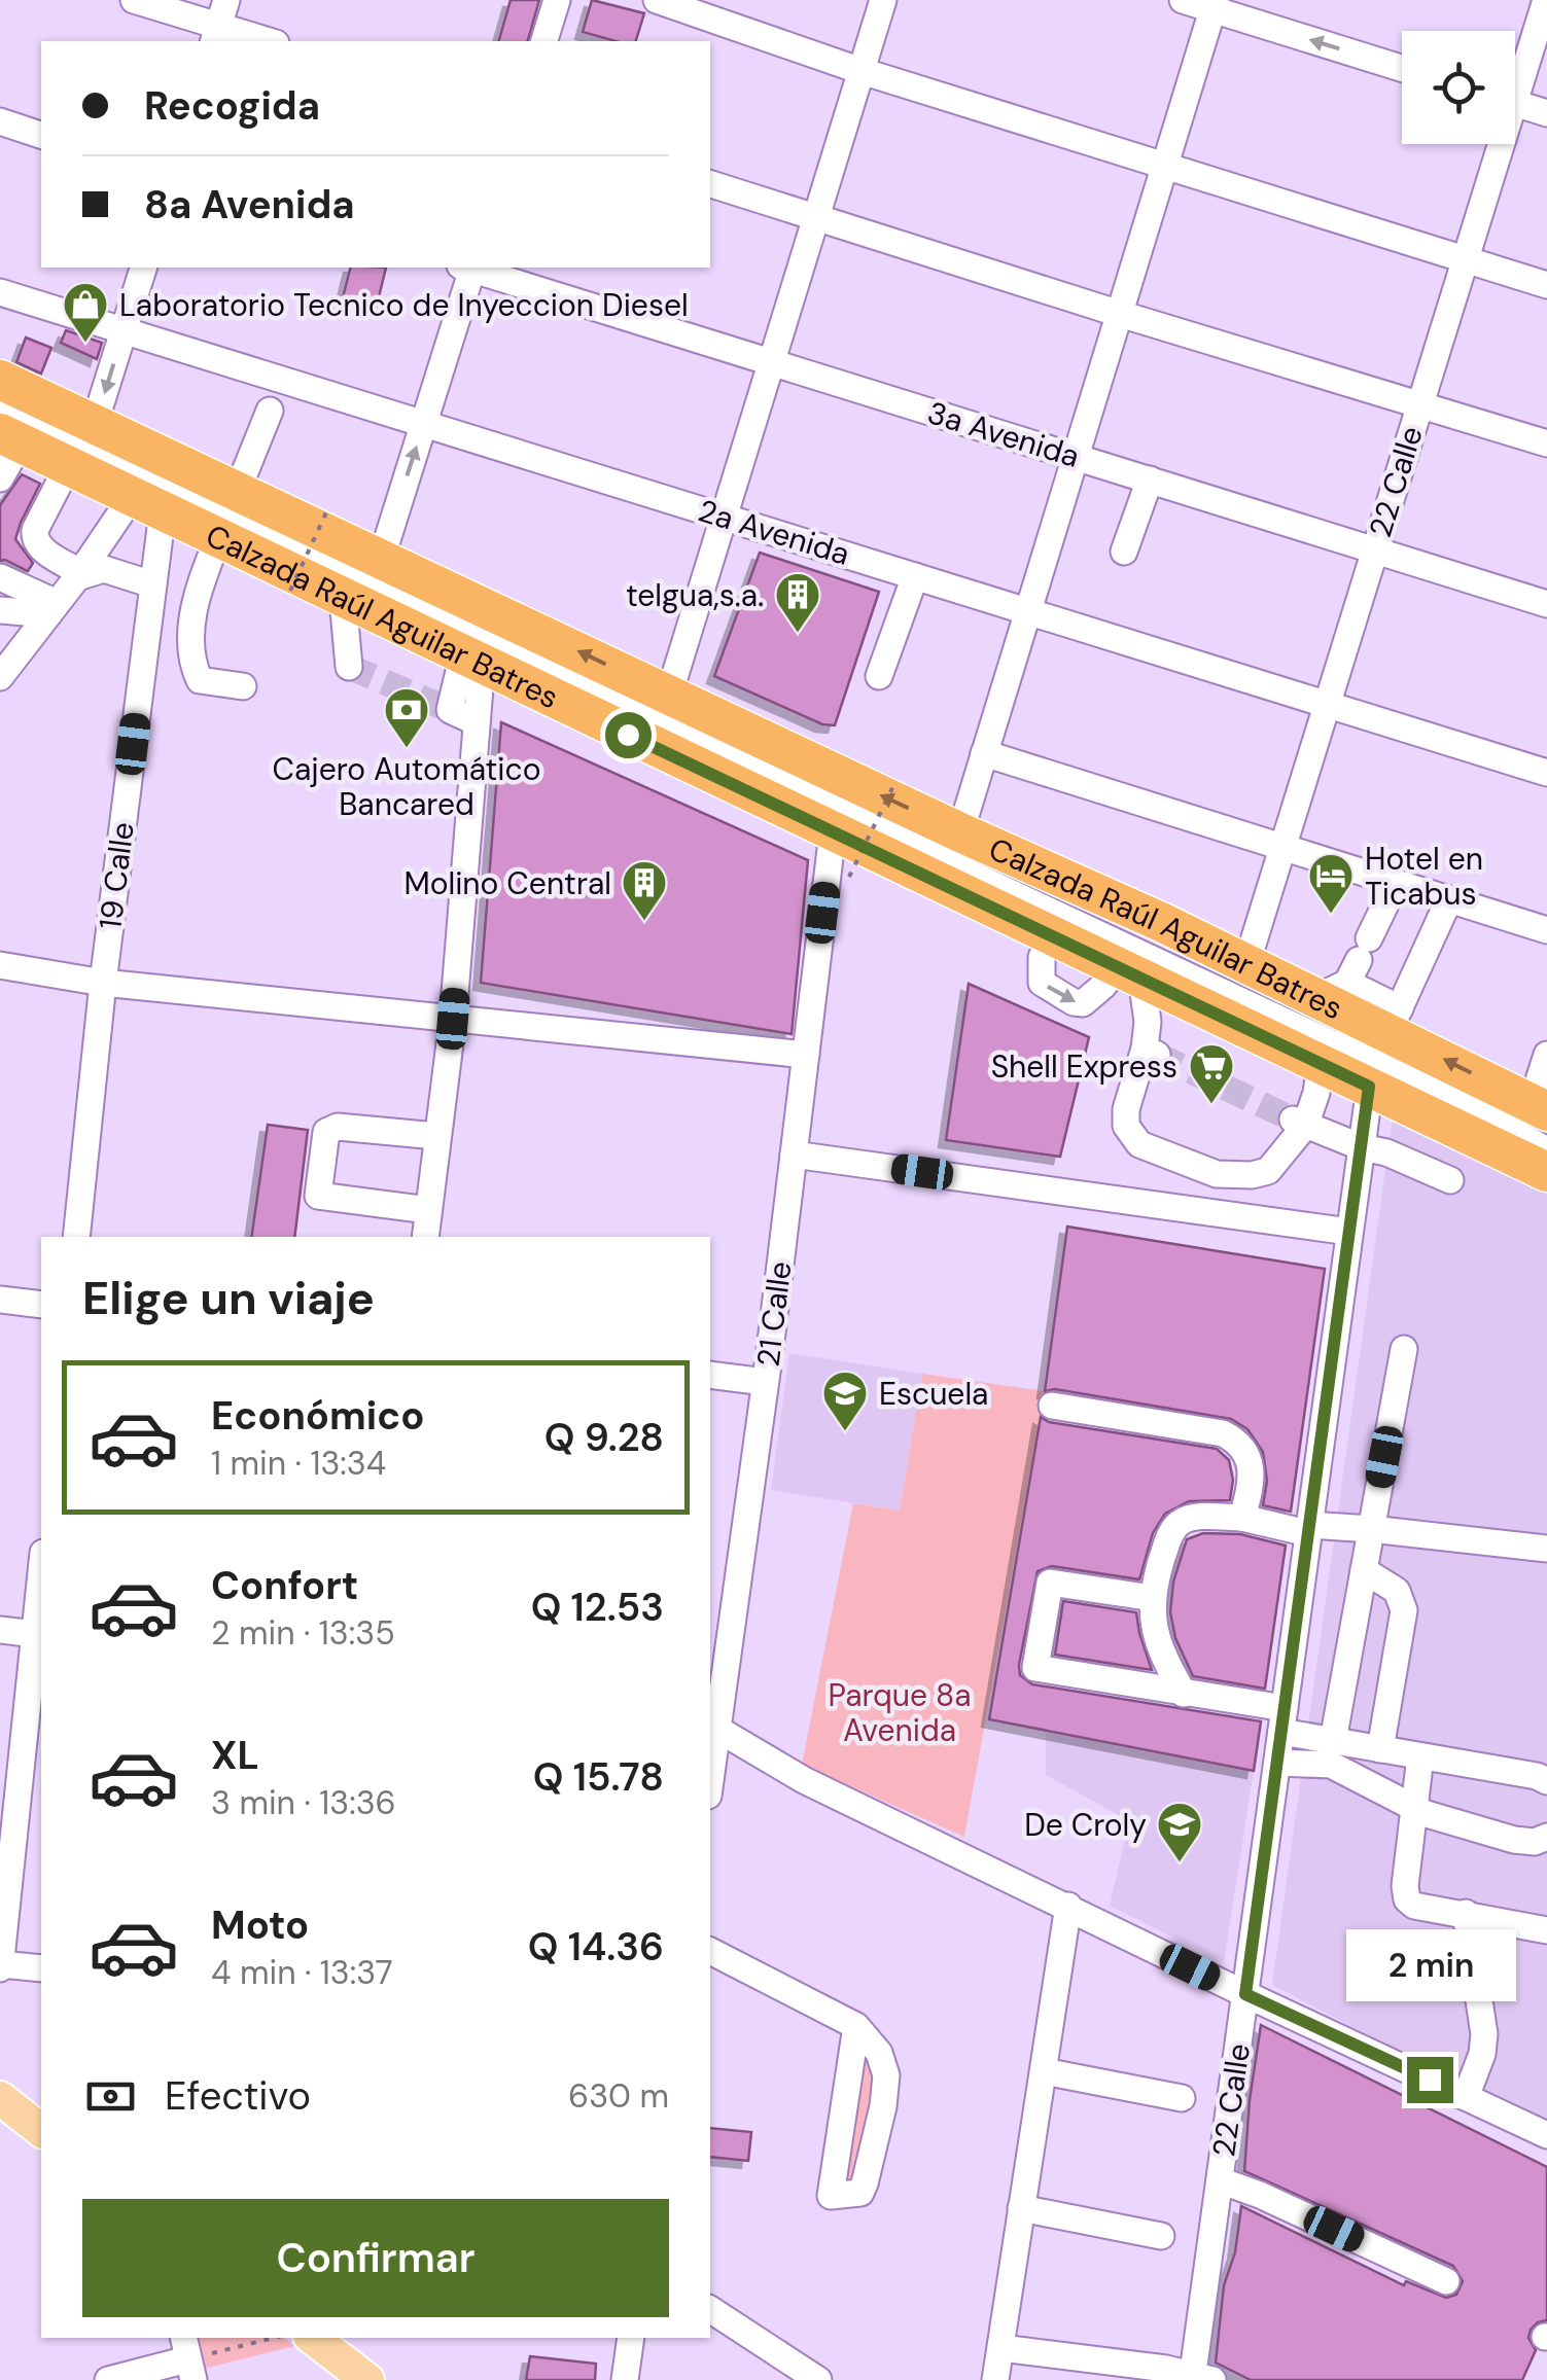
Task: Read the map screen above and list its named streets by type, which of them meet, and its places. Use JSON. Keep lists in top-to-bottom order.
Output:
{
  "streets": {
    "highway": ["Calzada Raúl Aguilar Batres"],
    "street": [
      "3a Avenida",
      "22 Calle",
      "2a Avenida",
      "19 Calle",
      "21 Calle"
    ]
  },
  "crossings": [
    ["3a Avenida", "22 Calle"],
    ["22 Calle", "2a Avenida"],
    ["22 Calle", "Calzada Raúl Aguilar Batres"],
    ["Calzada Raúl Aguilar Batres", "19 Calle"],
    ["Calzada Raúl Aguilar Batres", "21 Calle"]
  ],
  "parks": ["Parque 8a Avenida"],
  "places": {
    "shop": ["Laboratorio Tecnico de Inyeccion Diesel"],
    "building": ["telgua,s.a.", "Molino Central"],
    "bank": ["Cajero Automático Bancared"],
    "hotel": ["Hotel en Ticabus"],
    "supermarket": ["Shell Express"],
    "school or university": ["Escuela", "De Croly"]
  },
  "page": {
    "banner": ["Recogida", "8a Avenida"],
    "heading": "Elige un viaje",
    "list": [
      {
        "name": "Económico",
        "note": "1 min · 13:34",
        "value": "Q 9.28"
      },
      {
        "name": "Confort",
        "note": "2 min · 13:35",
        "value": "Q 12.53"
      },
      {
        "name": "XL",
        "note": "3 min · 13:36",
        "value": "Q 15.78"
      },
      {
        "name": "Moto",
        "note": "4 min · 13:37",
        "value": "Q 14.36"
      }
    ],
    "bubble": "2 min",
    "pay": ["Efectivo", "630 m"],
    "buttons": "Confirmar"
  }
}
